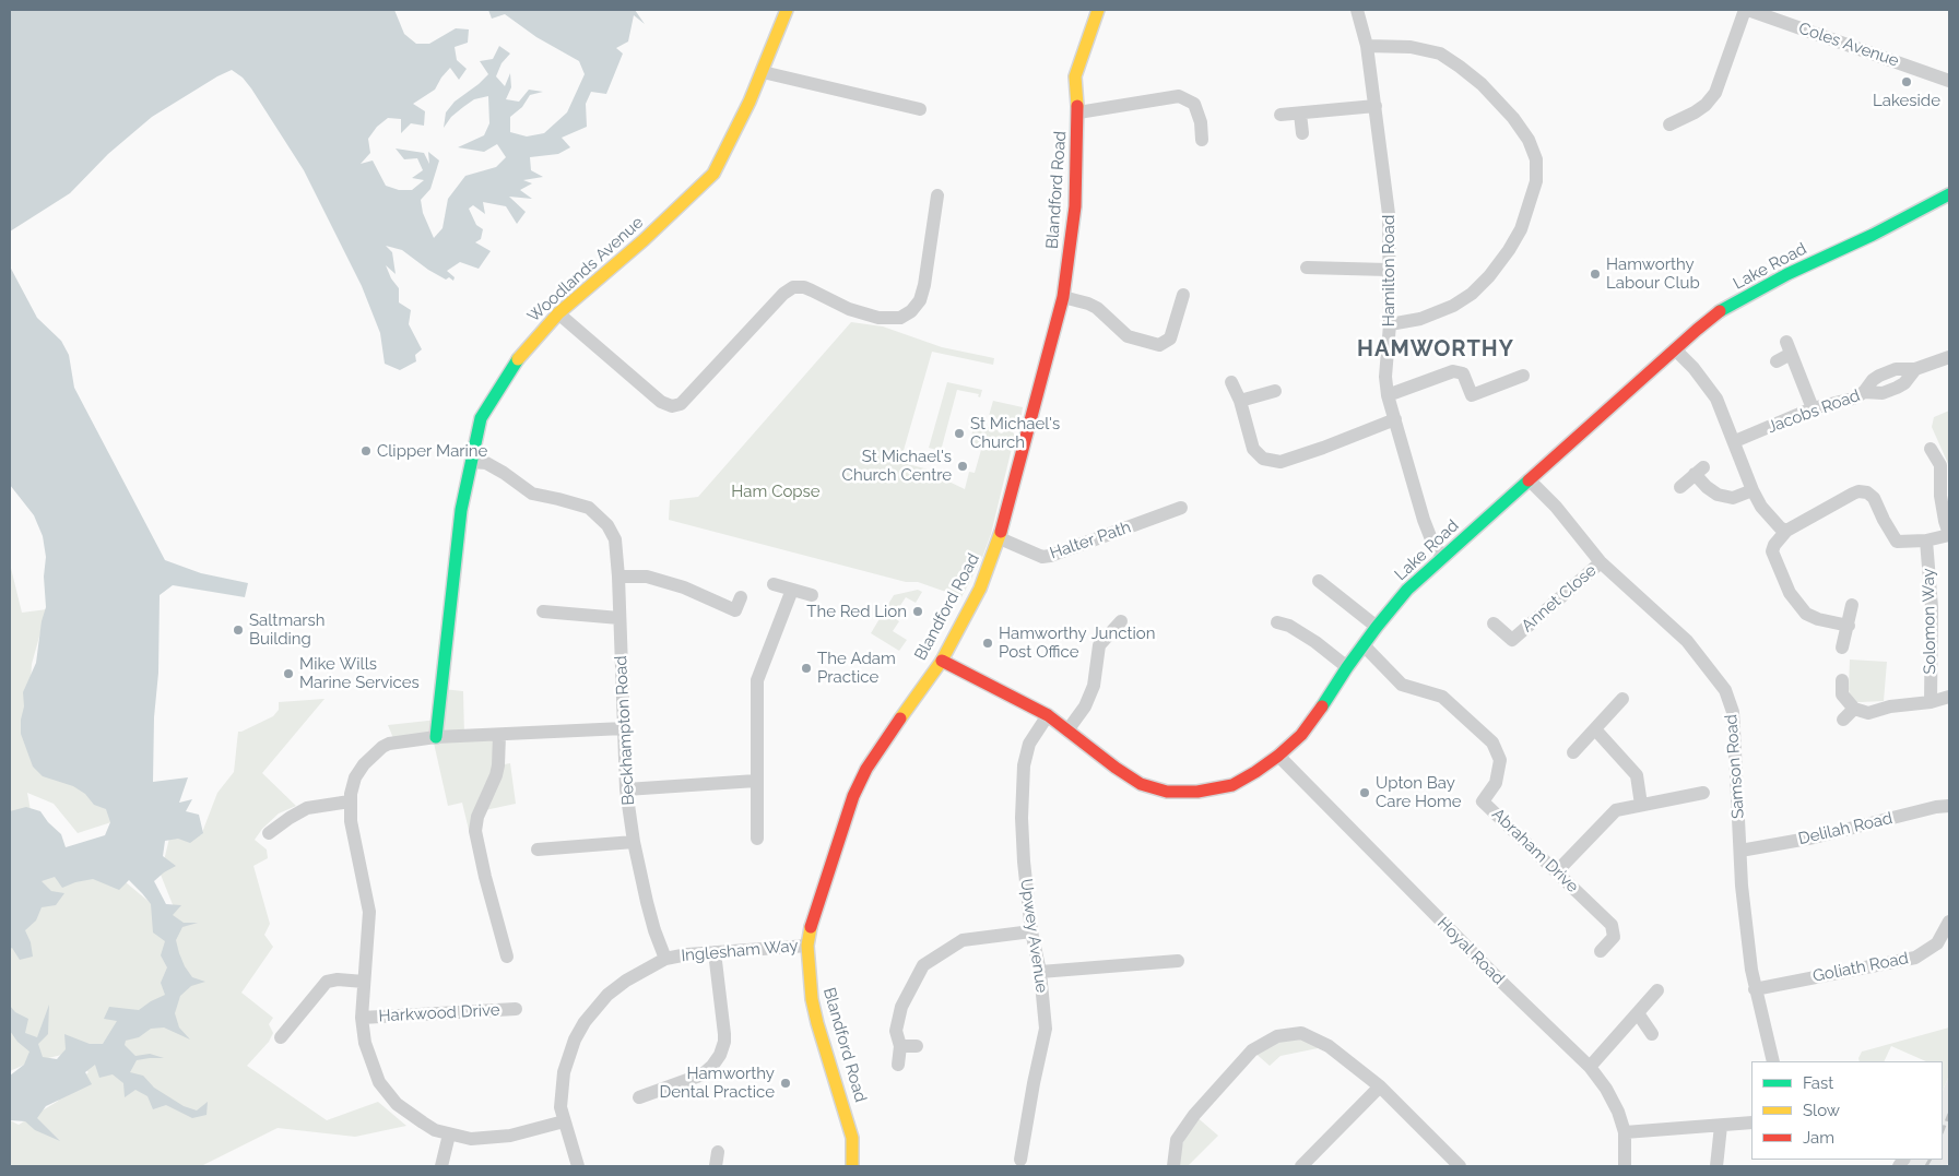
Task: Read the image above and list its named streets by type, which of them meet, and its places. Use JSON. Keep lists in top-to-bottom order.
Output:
{
  "streets": {
    "street": [
      "Coles Avenue",
      "Blandford Road",
      "Lake Road",
      "Woodlands Avenue",
      "Hamilton Road",
      "Jacobs Road",
      "Halter Path",
      "Annet Close",
      "Solomon Way",
      "Beckhampton Road",
      "Samson Road",
      "Delilah Road",
      "Abraham Drive",
      "Upwey Avenue",
      "Inglesham Way",
      "Hoyal Road",
      "Goliath Road",
      "Harkwood Drive"
    ]
  },
  "crossings": [
    ["Blandford Road", "Lake Road"],
    ["Blandford Road", "Halter Path"],
    ["Blandford Road", "Inglesham Way"],
    ["Lake Road", "Hamilton Road"],
    ["Lake Road", "Samson Road"],
    ["Lake Road", "Abraham Drive"],
    ["Lake Road", "Upwey Avenue"],
    ["Lake Road", "Hoyal Road"],
    ["Woodlands Avenue", "Beckhampton Road"],
    ["Woodlands Avenue", "Harkwood Drive"],
    ["Annet Close", "Samson Road"],
    ["Beckhampton Road", "Inglesham Way"],
    ["Beckhampton Road", "Harkwood Drive"],
    ["Samson Road", "Delilah Road"],
    ["Samson Road", "Goliath Road"],
    ["Inglesham Way", "Harkwood Drive"]
  ],
  "districts": ["HAMWORTHY"],
  "parks": ["Ham Copse"],
  "places": [
    "Lakeside",
    "Hamworthy Labour Club",
    "St Michael's Church",
    "Clipper Marine",
    "St Michael's Church Centre",
    "The Red Lion",
    "Saltmarsh Building",
    "Hamworthy Junction Post Office",
    "The Adam Practice",
    "Mike Wills Marine Services",
    "Upton Bay Care Home",
    "Hamworthy Dental Practice"
  ],
  "legend": ["Fast", "Slow", "Jam"]
}
